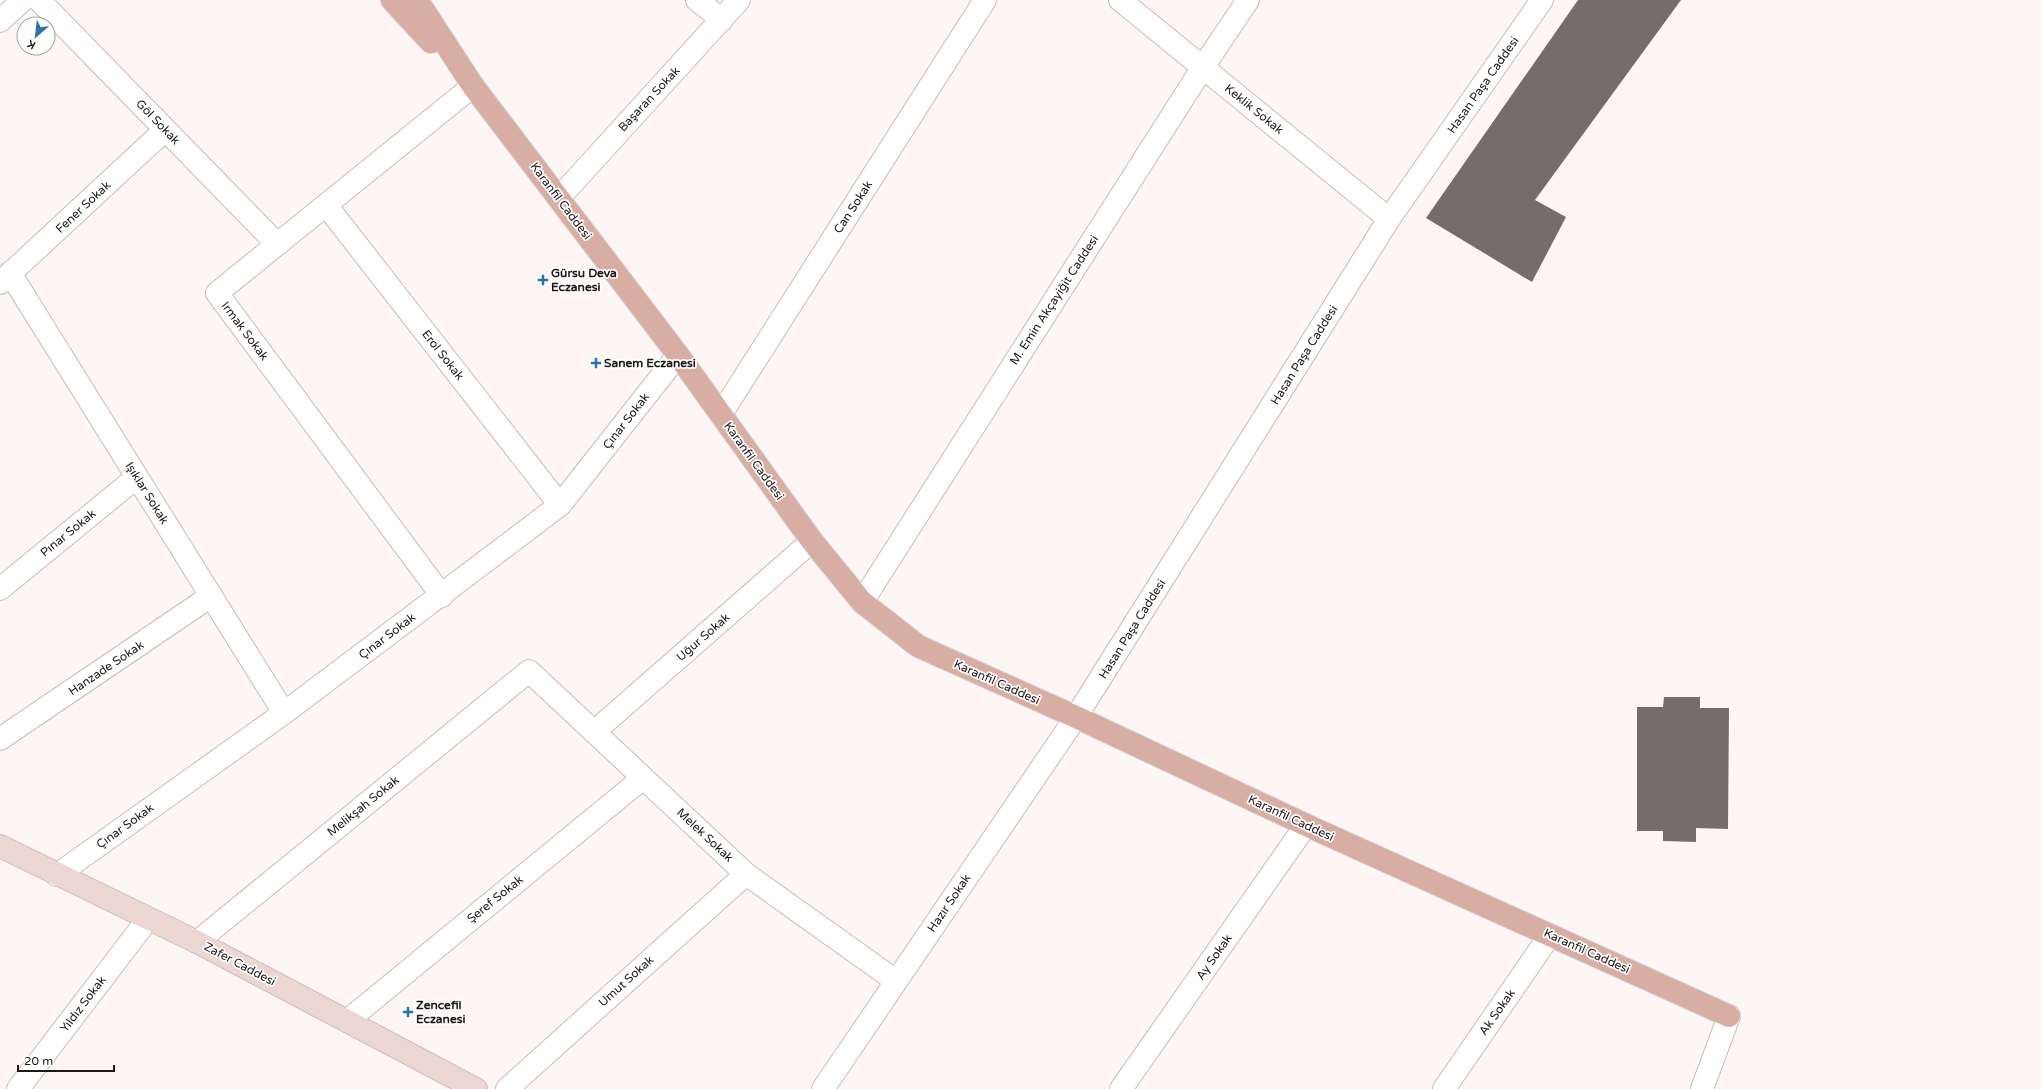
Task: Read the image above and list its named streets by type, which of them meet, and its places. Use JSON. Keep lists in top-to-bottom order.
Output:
{
  "streets": {
    "main road": ["Karanfil Caddesi", "Zafer Caddesi"],
    "street": [
      "Hasan Paşa Caddesi",
      "Başaran Sokak",
      "Keklik Sokak",
      "Göl Sokak",
      "Fener Sokak",
      "Can Sokak",
      "M. Emin Akçayiğit Caddesi",
      "Irmak Sokak",
      "Erol Sokak",
      "Çınar Sokak",
      "Işıklar Sokak",
      "Pınar Sokak",
      "Uğur Sokak",
      "Hanzade Sokak",
      "Melikşah Sokak",
      "Melek Sokak",
      "Şeref Sokak",
      "Hazır Sokak",
      "Ay Sokak",
      "Umut Sokak",
      "Yıldız Sokak",
      "Ak Sokak"
    ]
  },
  "crossings": [
    ["Hasan Paşa Caddesi", "Keklik Sokak"],
    ["Hasan Paşa Caddesi", "Karanfil Caddesi"],
    ["Hasan Paşa Caddesi", "Hazır Sokak"],
    ["Başaran Sokak", "Karanfil Caddesi"],
    ["Keklik Sokak", "M. Emin Akçayiğit Caddesi"],
    ["Göl Sokak", "Fener Sokak"],
    ["Göl Sokak", "Irmak Sokak"],
    ["Karanfil Caddesi", "Can Sokak"],
    ["Karanfil Caddesi", "M. Emin Akçayiğit Caddesi"],
    ["Karanfil Caddesi", "Irmak Sokak"],
    ["Karanfil Caddesi", "Çınar Sokak"],
    ["Karanfil Caddesi", "Uğur Sokak"],
    ["Karanfil Caddesi", "Hazır Sokak"],
    ["Karanfil Caddesi", "Ay Sokak"],
    ["Karanfil Caddesi", "Ak Sokak"],
    ["Fener Sokak", "Işıklar Sokak"],
    ["Irmak Sokak", "Erol Sokak"],
    ["Irmak Sokak", "Çınar Sokak"],
    ["Erol Sokak", "Çınar Sokak"],
    ["Çınar Sokak", "Işıklar Sokak"],
    ["Çınar Sokak", "Zafer Caddesi"],
    ["Işıklar Sokak", "Pınar Sokak"],
    ["Işıklar Sokak", "Hanzade Sokak"],
    ["Uğur Sokak", "Melek Sokak"],
    ["Melikşah Sokak", "Melek Sokak"],
    ["Melikşah Sokak", "Zafer Caddesi"],
    ["Melek Sokak", "Şeref Sokak"],
    ["Melek Sokak", "Hazır Sokak"],
    ["Melek Sokak", "Umut Sokak"],
    ["Şeref Sokak", "Zafer Caddesi"],
    ["Zafer Caddesi", "Yıldız Sokak"]
  ],
  "places": {
    "health": ["Gürsu Deva Eczanesi", "Sanem Eczanesi", "Zencefil Eczanesi"]
  },
  "scale_bar": "20 m",
  "north": "bottom left"
}
